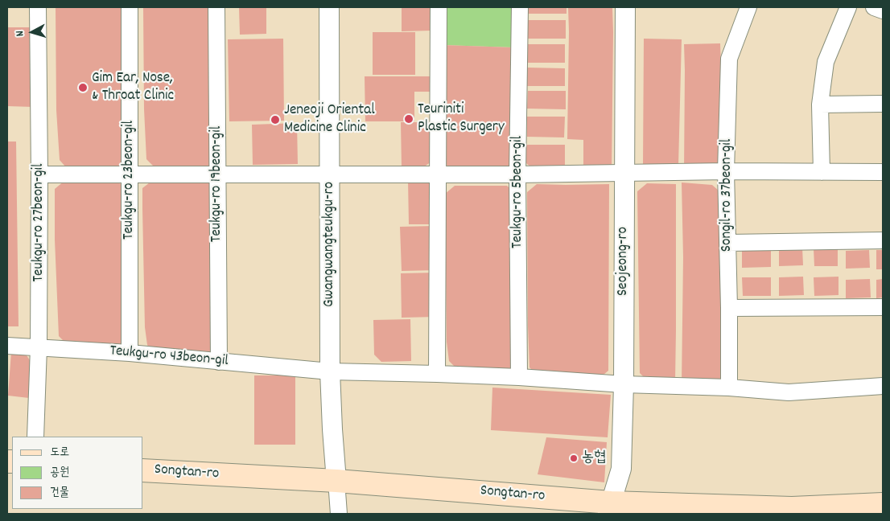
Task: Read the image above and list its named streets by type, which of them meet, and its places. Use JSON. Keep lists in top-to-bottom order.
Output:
{
  "streets": {
    "main road": ["Songtan-ro"],
    "street": [
      "Teukgu-ro 23beon-gil",
      "Teukgu-ro 19beon-gil",
      "Teukgu-ro 5beon-gil",
      "Songil-ro 37beon-gil",
      "Teukgu-ro 27beon-gil",
      "Gwangwangteukgu-ro",
      "Seojeong-ro",
      "Teukgu-ro 43beon-gil"
    ]
  },
  "crossings": [
    ["Teukgu-ro 23beon-gil", "Teukgu-ro 43beon-gil"],
    ["Teukgu-ro 19beon-gil", "Teukgu-ro 43beon-gil"],
    ["Teukgu-ro 27beon-gil", "Teukgu-ro 43beon-gil"],
    ["Gwangwangteukgu-ro", "Teukgu-ro 43beon-gil"],
    ["Gwangwangteukgu-ro", "Songtan-ro"],
    ["Seojeong-ro", "Songtan-ro"]
  ],
  "places": [
    "Gim Ear, Nose, & Throat Clinic",
    "Teuriniti Plastic Surgery",
    "Jeneoji Oriental Medicine Clinic",
    "농협"
  ],
  "legend": ["도로", "공원", "건물"],
  "north": "left"
}
